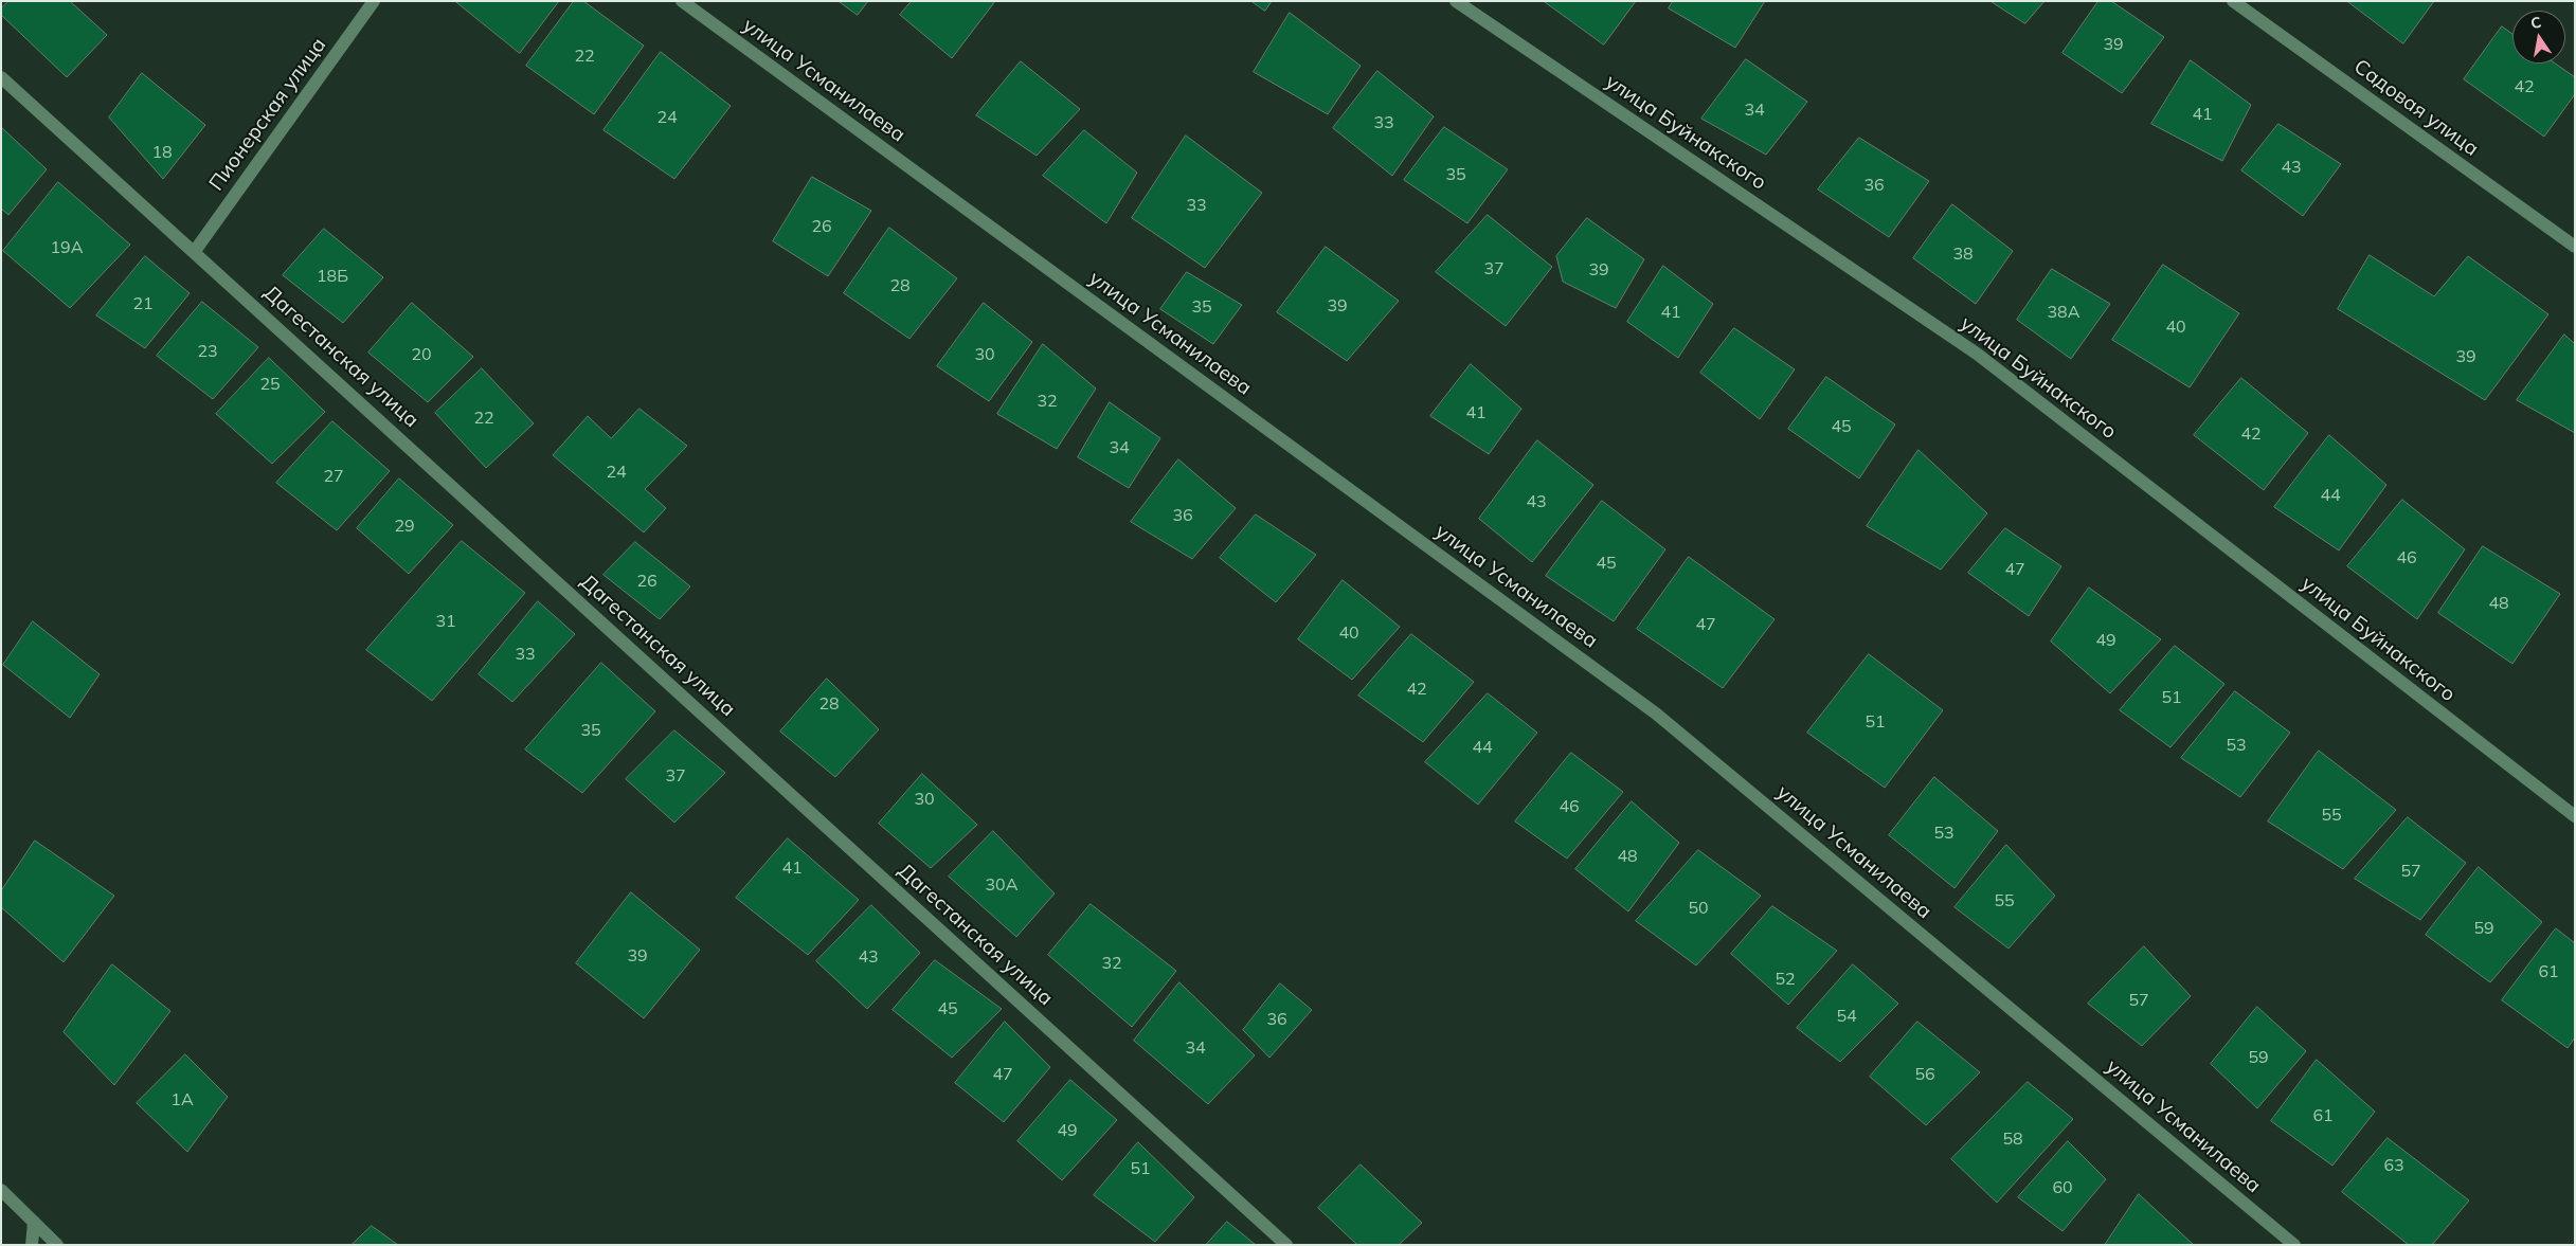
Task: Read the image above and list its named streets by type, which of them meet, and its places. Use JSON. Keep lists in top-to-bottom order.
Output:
{
  "streets": {
    "street": [
      "улица Усманилаева",
      "Садовая улица",
      "Пионерская улица",
      "улица Буйнакского",
      "Дагестанская улица"
    ]
  },
  "crossings": [
    ["Пионерская улица", "Дагестанская улица"]
  ],
  "house_numbers": [
    "39",
    "22",
    "42",
    "34",
    "41",
    "24",
    "33",
    "18",
    "43",
    "35",
    "36",
    "33",
    "26",
    "19А",
    "38",
    "37",
    "39",
    "18Б",
    "28",
    "21",
    "39",
    "35",
    "41",
    "38А",
    "40",
    "23",
    "20",
    "30",
    "39",
    "25",
    "32",
    "41",
    "22",
    "45",
    "42",
    "34",
    "24",
    "27",
    "44",
    "43",
    "36",
    "29",
    "46",
    "45",
    "47",
    "26",
    "48",
    "31",
    "47",
    "40",
    "49",
    "33",
    "42",
    "51",
    "28",
    "51",
    "35",
    "53",
    "44",
    "37",
    "30",
    "46",
    "55",
    "53",
    "48",
    "41",
    "57",
    "30А",
    "55",
    "50",
    "59",
    "39",
    "43",
    "32",
    "61",
    "52",
    "57",
    "45",
    "54",
    "36",
    "34",
    "59",
    "47",
    "56",
    "1А",
    "61",
    "49",
    "58",
    "63",
    "51",
    "60"
  ],
  "north": "top"
}
